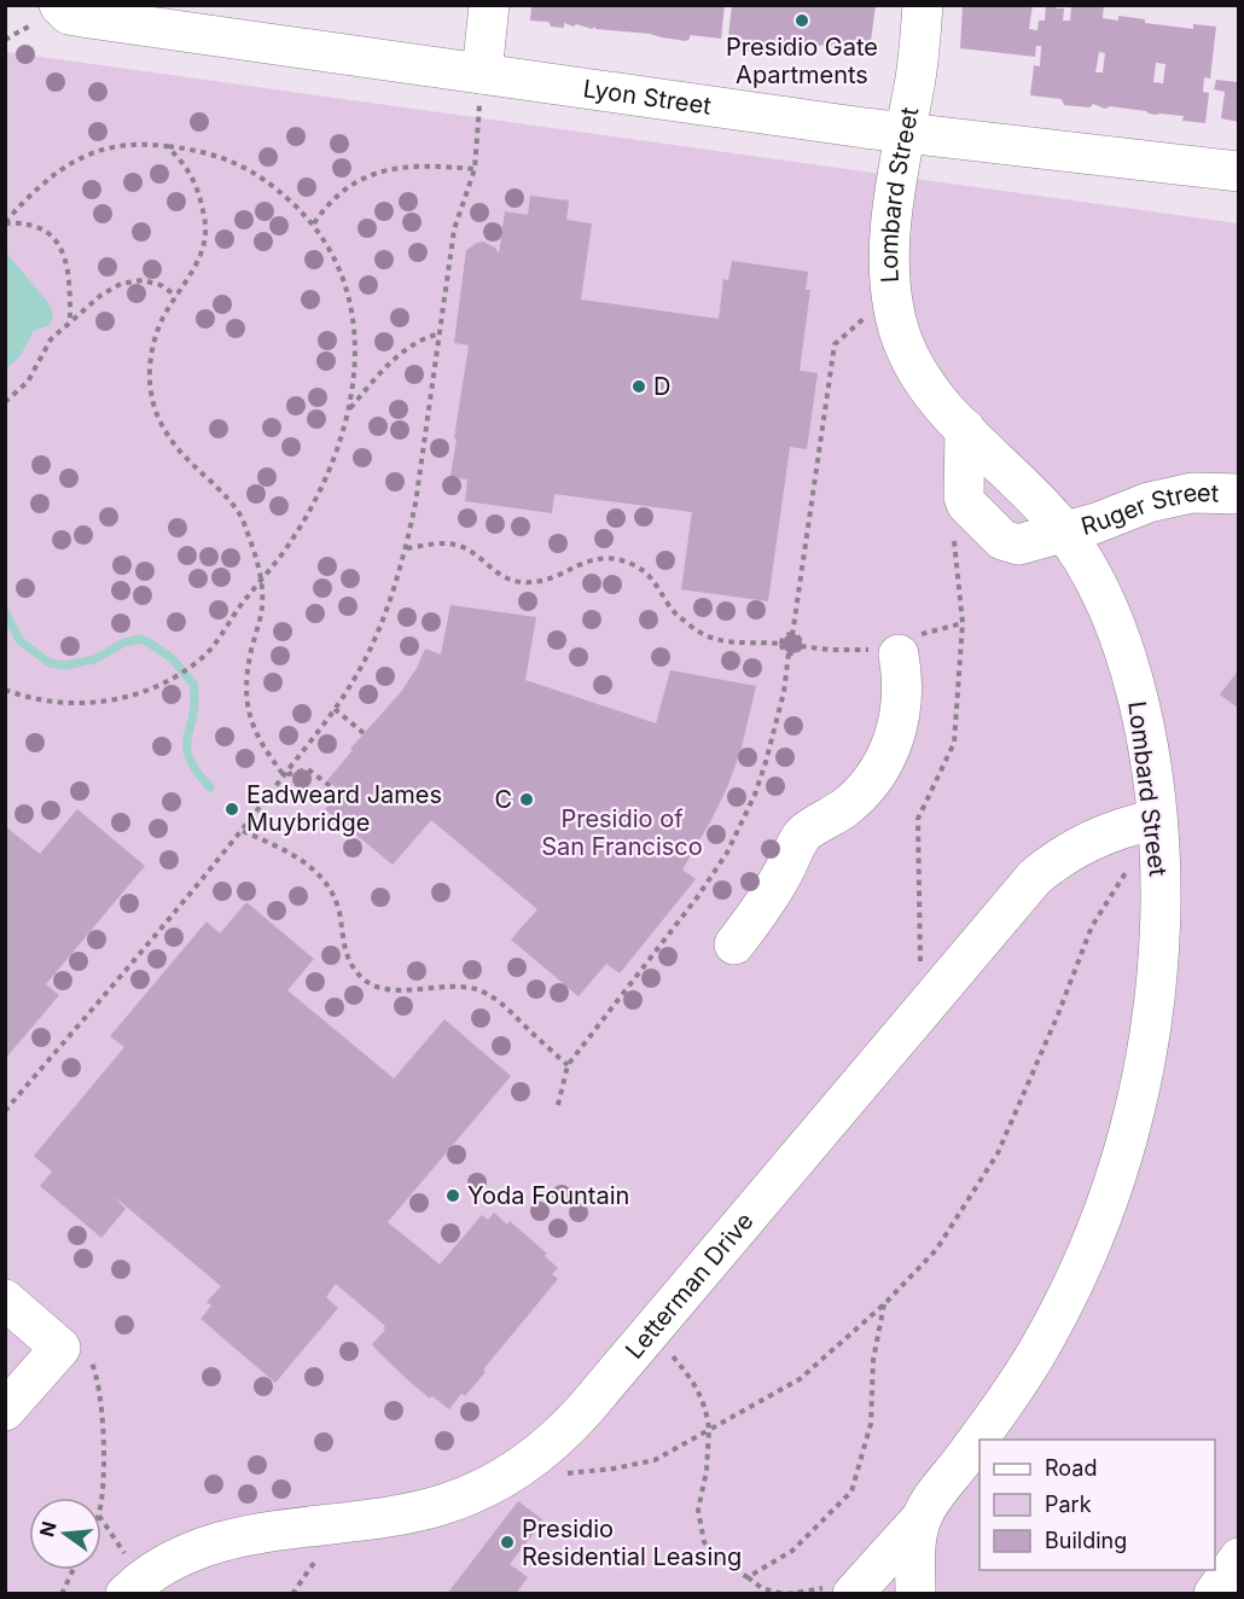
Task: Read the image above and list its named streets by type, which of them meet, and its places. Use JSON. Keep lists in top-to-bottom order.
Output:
{
  "streets": {
    "street": [
      "Lyon Street",
      "Lombard Street",
      "Ruger Street",
      "Letterman Drive"
    ]
  },
  "crossings": [
    ["Lyon Street", "Lombard Street"],
    ["Lombard Street", "Ruger Street"],
    ["Lombard Street", "Letterman Drive"]
  ],
  "parks": ["Presidio of San Francisco"],
  "places": [
    "Presidio Gate Apartments",
    "D",
    "C",
    "Eadweard James Muybridge",
    "Yoda Fountain",
    "Presidio Residential Leasing"
  ],
  "legend": ["Road", "Park", "Building"],
  "north": "left"
}
